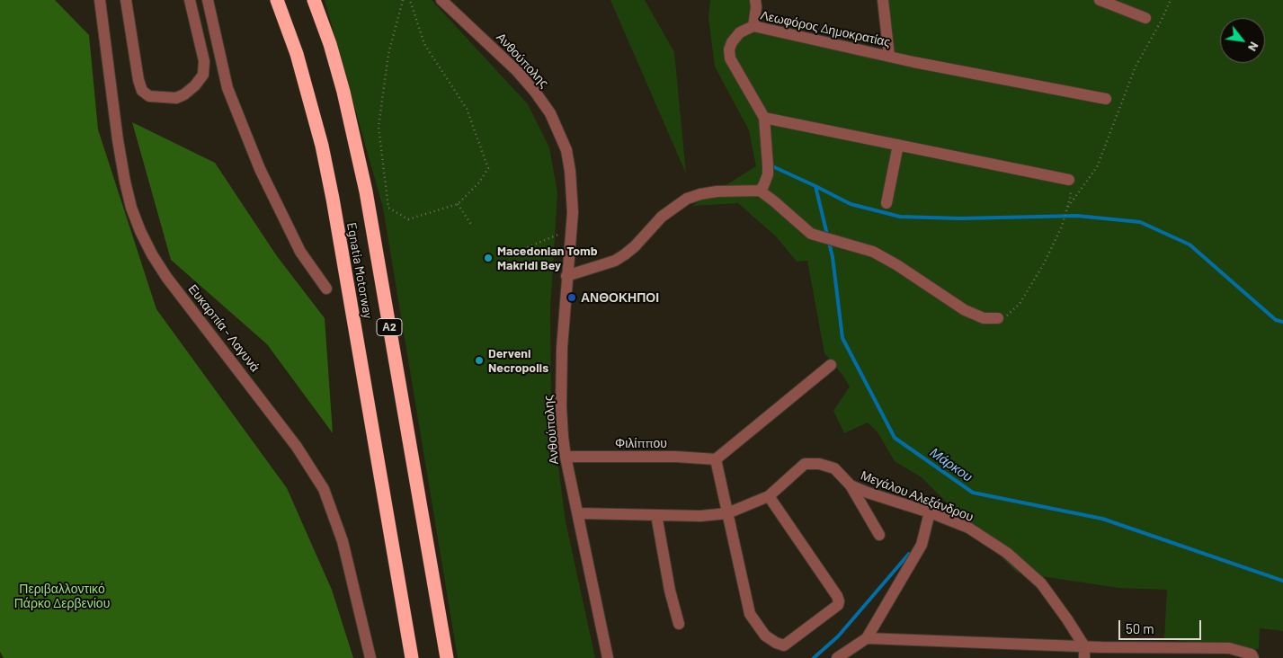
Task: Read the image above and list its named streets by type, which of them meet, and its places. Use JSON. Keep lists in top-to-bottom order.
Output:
{
  "streets": {
    "highway": ["Egnatia Motorway", "Α2"],
    "street": [
      "Λεωφόρος Δημοκρατίας",
      "Ανθούπολης",
      "Ευκαρπία - Λαγυνά",
      "Φιλίππου",
      "Μεγάλου Αλεξάνδρου"
    ]
  },
  "crossings": [
    ["Ανθούπολης", "Φιλίππου"],
    ["Ανθούπολης", "Μεγάλου Αλεξάνδρου"]
  ],
  "water": ["Μάρκου"],
  "parks": ["Περιβαλλοντικό Πάρκο Δερβενίου"],
  "places": ["Macedonian Tomb Makridi Bey", "ΑΝΘΟΚΗΠΟΙ", "Derveni Necropolis"],
  "scale_bar": "50 m",
  "north": "bottom right"
}
